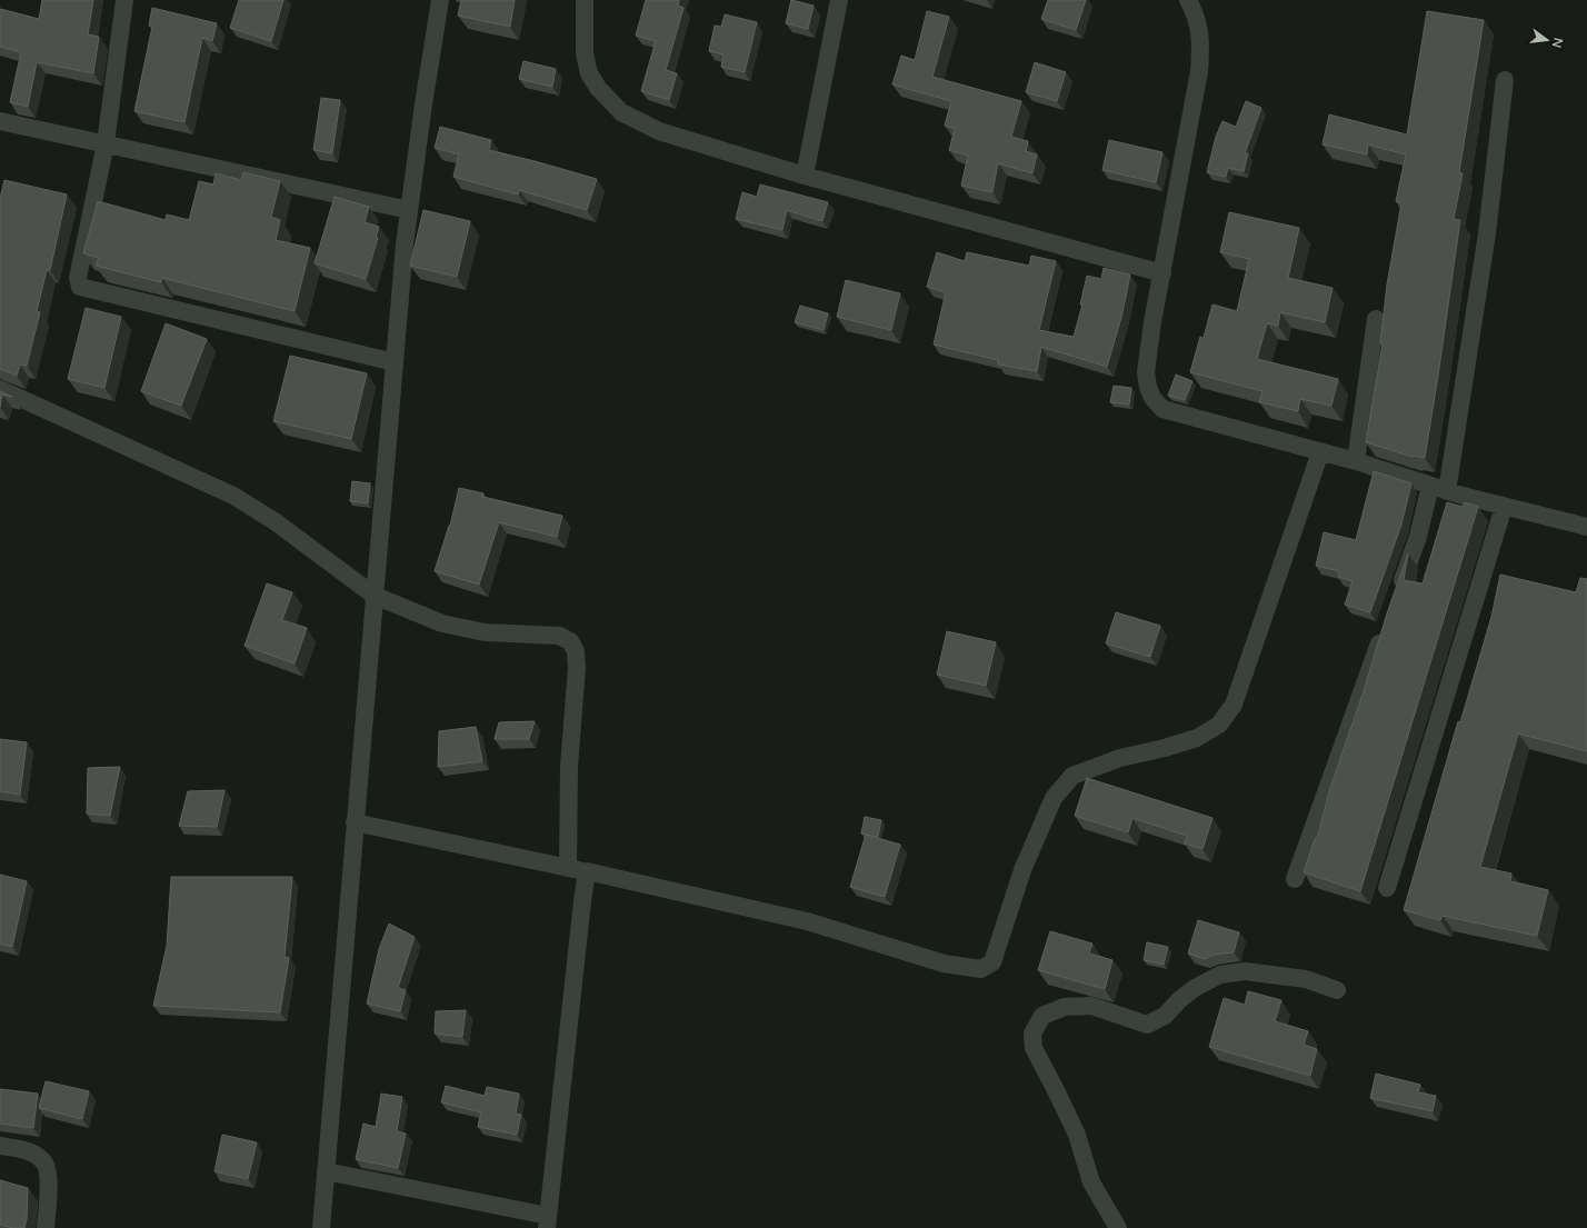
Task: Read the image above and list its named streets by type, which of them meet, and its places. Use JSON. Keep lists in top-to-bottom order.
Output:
{
  "north": "right"
}
